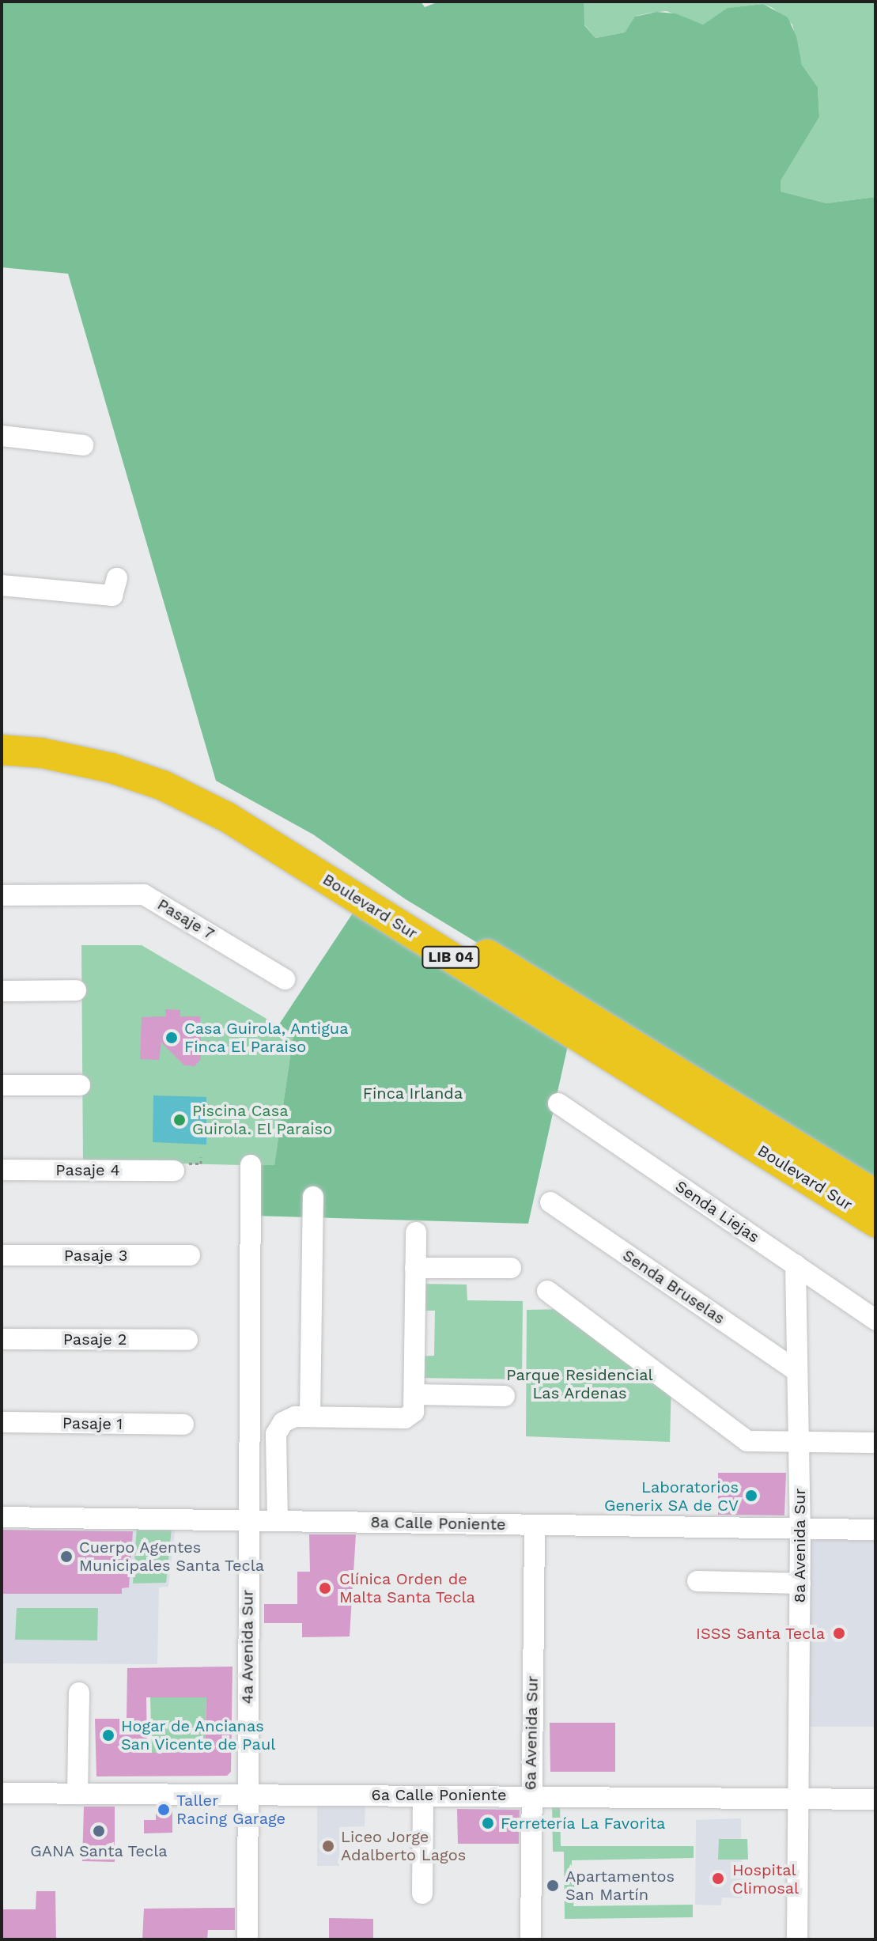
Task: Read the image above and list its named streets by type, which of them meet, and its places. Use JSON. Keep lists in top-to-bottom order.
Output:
{
  "streets": {
    "highway": ["Boulevard Sur", "LIB 04"],
    "street": [
      "Pasaje 7",
      "Pasaje 4",
      "Senda Liejas",
      "Pasaje 3",
      "Senda Bruselas",
      "Pasaje 2",
      "Pasaje 1",
      "8a Calle Poniente",
      "8a Avenida Sur",
      "4a Avenida Sur",
      "6a Avenida Sur",
      "6a Calle Poniente"
    ]
  },
  "crossings": [
    ["Senda Liejas", "8a Avenida Sur"],
    ["Senda Bruselas", "8a Avenida Sur"],
    ["8a Calle Poniente", "8a Avenida Sur"],
    ["8a Calle Poniente", "4a Avenida Sur"],
    ["8a Calle Poniente", "6a Avenida Sur"],
    ["8a Avenida Sur", "6a Calle Poniente"],
    ["4a Avenida Sur", "6a Calle Poniente"],
    ["6a Avenida Sur", "6a Calle Poniente"]
  ],
  "parks": ["Finca Irlanda", "Parque Residencial Las Ardenas"],
  "places": [
    "Casa Guirola, Antigua Finca El Paraiso",
    "Piscina Casa Guirola. El Paraiso",
    "Laboratorios Generix SA de CV",
    "Cuerpo Agentes Municipales Santa Tecla",
    "Clínica Orden de Malta Santa Tecla",
    "ISSS Santa Tecla",
    "Hogar de Ancianas San Vicente de Paul",
    "Taller Racing Garage",
    "Ferretería La Favorita",
    "GANA Santa Tecla",
    "Liceo Jorge Adalberto Lagos",
    "Hospital Climosal",
    "Apartamentos San Martín"
  ]
}
